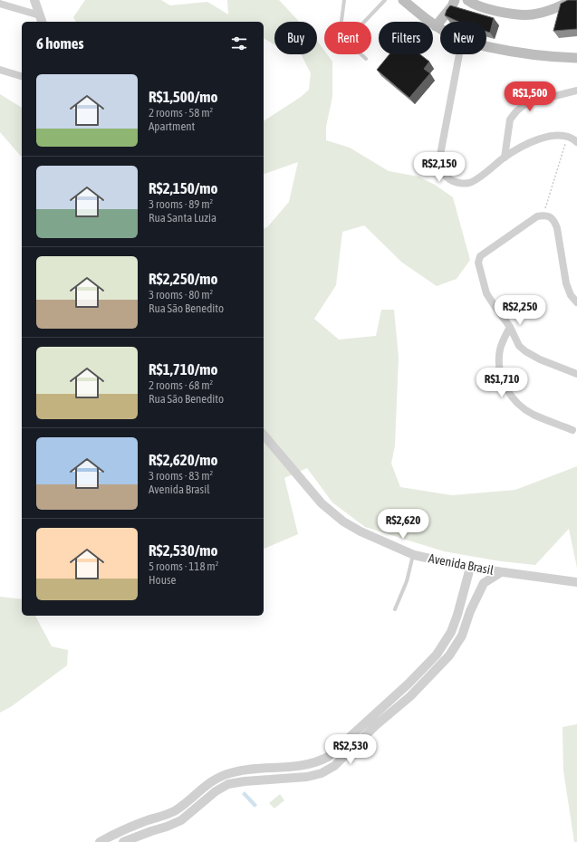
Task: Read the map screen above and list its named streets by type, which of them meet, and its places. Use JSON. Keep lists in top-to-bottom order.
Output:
{
  "streets": {
    "street": ["Avenida Brasil"]
  },
  "page": {
    "chip": [
      "Buy",
      "Rent",
      "Filters",
      "New"
    ],
    "heading": "6 homes",
    "list": [
      {
        "name": "R$1,500/mo",
        "note": "2 rooms · 58 m² · Apartment"
      },
      {
        "name": "R$2,150/mo",
        "note": "3 rooms · 89 m² · Rua Santa Luzia"
      },
      {
        "name": "R$2,250/mo",
        "note": "3 rooms · 80 m² · Rua São Benedito"
      },
      {
        "name": "R$1,710/mo",
        "note": "2 rooms · 68 m² · Rua São Benedito"
      },
      {
        "name": "R$2,620/mo",
        "note": "3 rooms · 83 m² · Avenida Brasil"
      },
      {
        "name": "R$2,530/mo",
        "note": "5 rooms · 118 m² · House"
      }
    ],
    "price": [
      "R$1,500",
      "R$2,150",
      "R$2,250",
      "R$1,710",
      "R$2,620",
      "R$2,530"
    ]
  }
}
